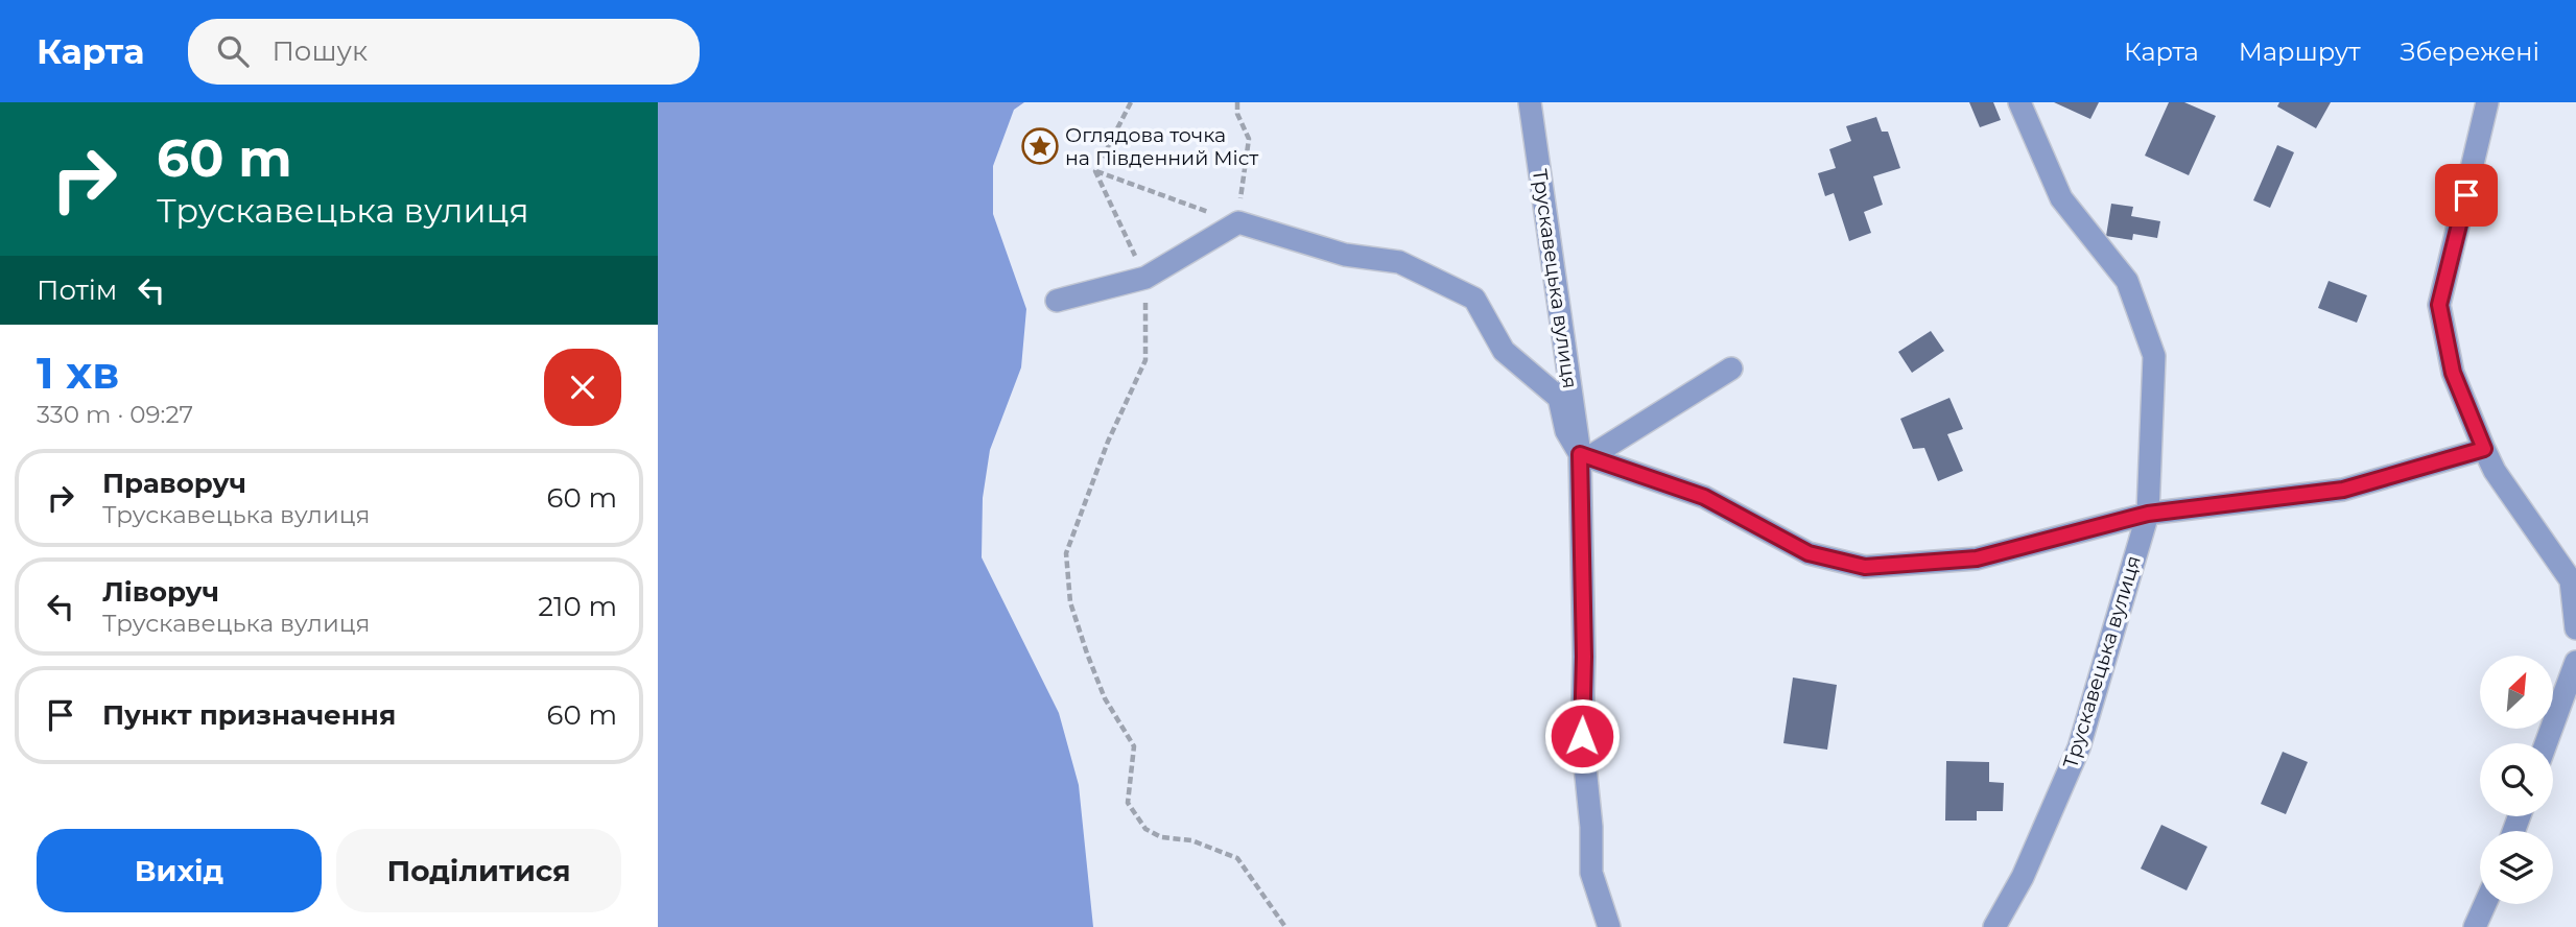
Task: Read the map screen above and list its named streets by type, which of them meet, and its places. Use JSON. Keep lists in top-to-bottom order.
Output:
{
  "streets": {
    "street": ["Трускавецька вулиця"]
  },
  "places": {
    "place": ["Оглядова точка на Південний Міст"]
  },
  "north": "top right",
  "page": {
    "header": "Карта",
    "search": "Пошук",
    "nav": ["Карта", "Маршрут", "Збережені"],
    "turn": ["60 m", "Трускавецька вулиця"],
    "then": "Потім",
    "heading": ["1 хв", "330 m · 09:27"],
    "list": [
      {
        "name": "Праворуч",
        "note": "Трускавецька вулиця",
        "value": "60 m"
      },
      {
        "name": "Ліворуч",
        "note": "Трускавецька вулиця",
        "value": "210 m"
      },
      {
        "name": "Пункт призначення",
        "value": "60 m"
      }
    ],
    "buttons": ["Вихід", "Поділитися"]
  }
}
